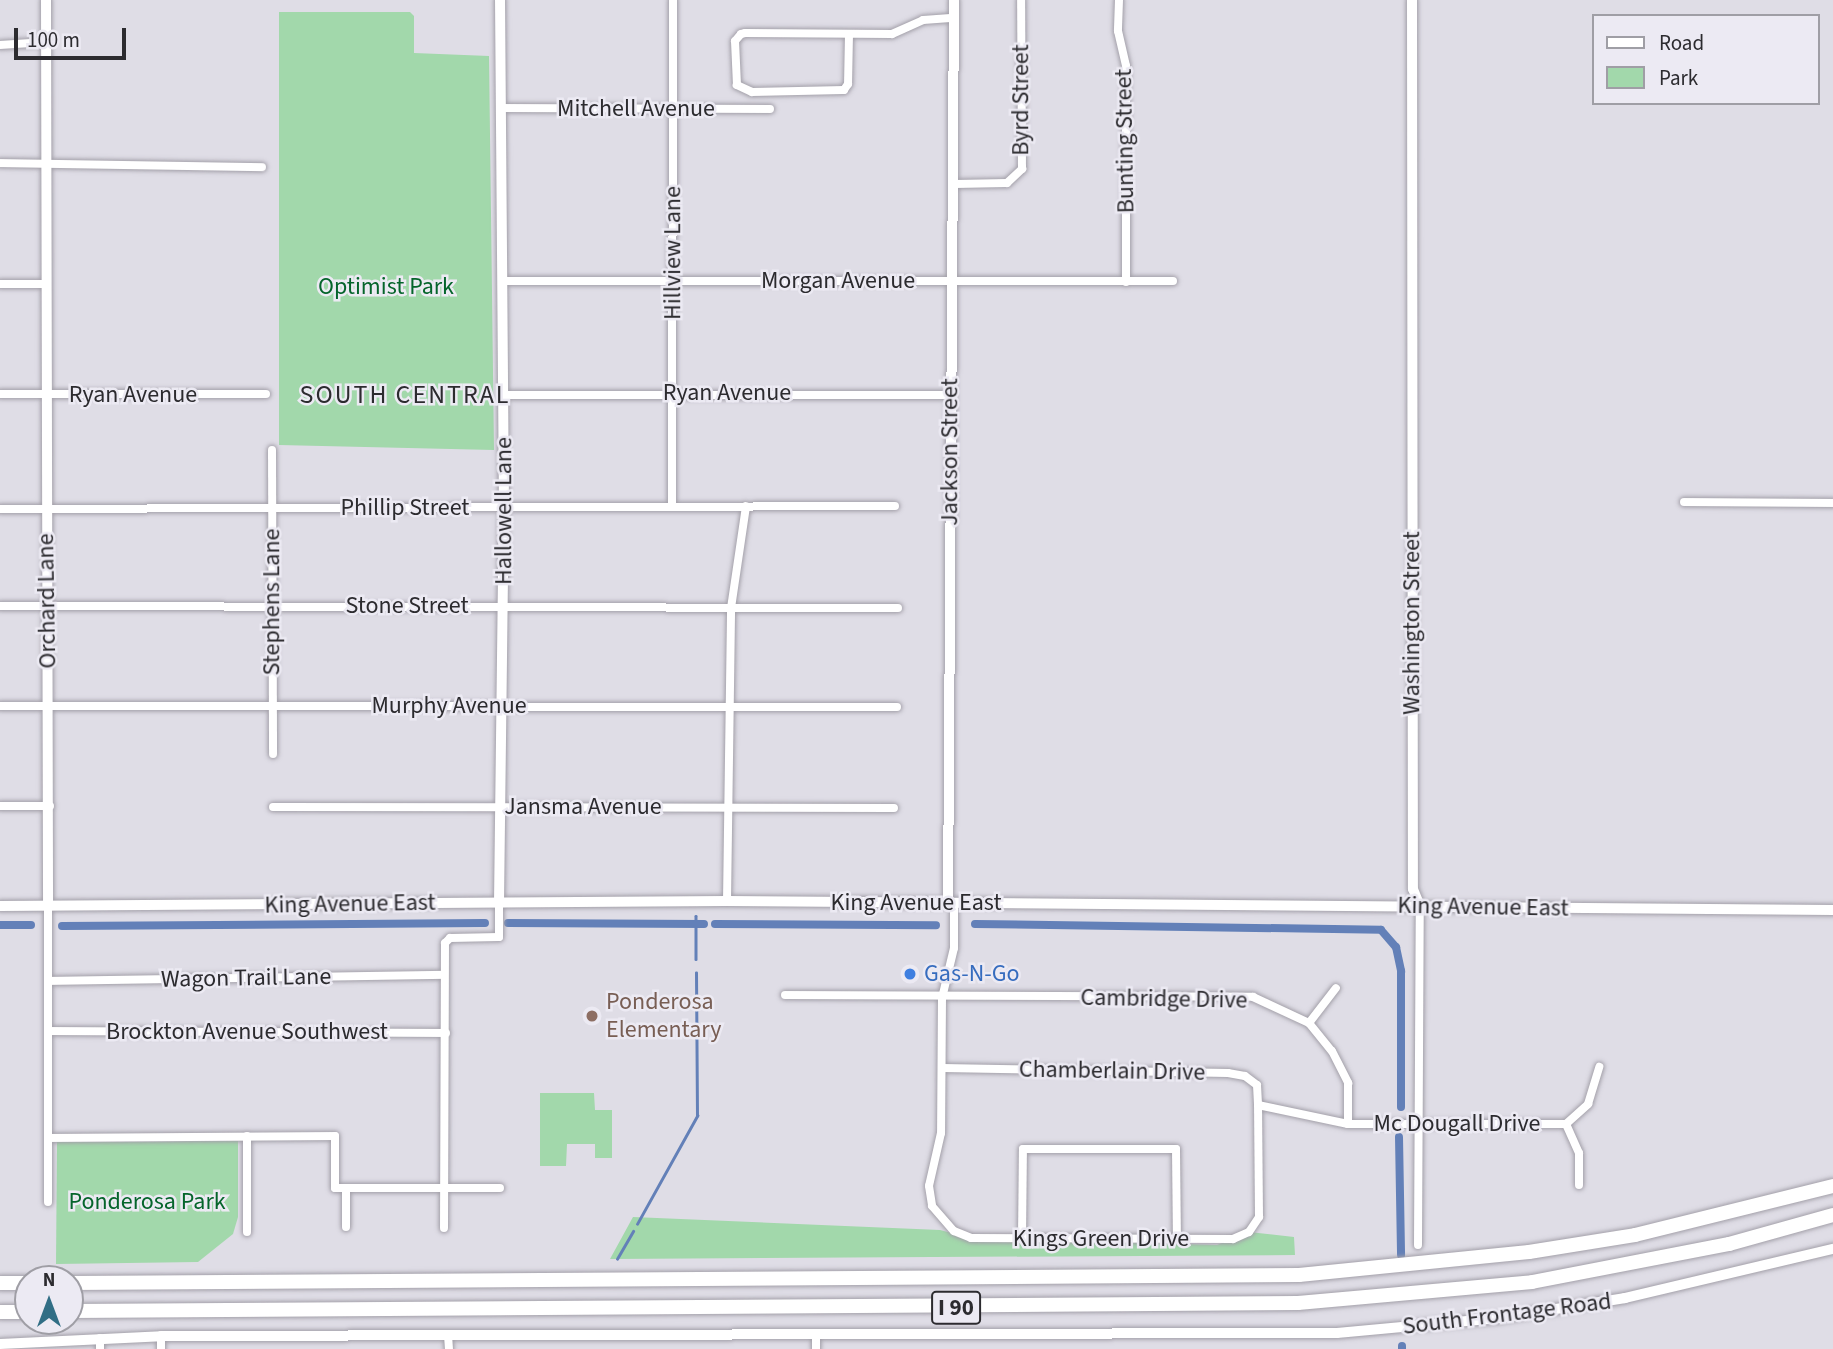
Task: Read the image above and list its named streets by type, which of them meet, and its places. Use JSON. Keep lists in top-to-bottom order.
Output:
{
  "streets": {
    "highway": ["I 90"],
    "main road": ["King Avenue East", "South Frontage Road"],
    "street": [
      "Byrd Street",
      "Mitchell Avenue",
      "Bunting Street",
      "Hillview Lane",
      "Morgan Avenue",
      "Ryan Avenue",
      "Jackson Street",
      "Phillip Street",
      "Hallowell Lane",
      "Orchard Lane",
      "Stephens Lane",
      "Stone Street",
      "Washington Street",
      "Murphy Avenue",
      "Jansma Avenue",
      "Wagon Trail Lane",
      "Cambridge Drive",
      "Brockton Avenue Southwest",
      "Chamberlain Drive",
      "Mc Dougall Drive",
      "Kings Green Drive"
    ]
  },
  "crossings": [
    ["Byrd Street", "Jackson Street"],
    ["Mitchell Avenue", "Hillview Lane"],
    ["Mitchell Avenue", "Hallowell Lane"],
    ["Bunting Street", "Morgan Avenue"],
    ["Hillview Lane", "Morgan Avenue"],
    ["Hillview Lane", "Ryan Avenue"],
    ["Hillview Lane", "Phillip Street"],
    ["Morgan Avenue", "Jackson Street"],
    ["Morgan Avenue", "Hallowell Lane"],
    ["Ryan Avenue", "Jackson Street"],
    ["Ryan Avenue", "Hallowell Lane"],
    ["Ryan Avenue", "Orchard Lane"],
    ["Jackson Street", "King Avenue East"],
    ["Jackson Street", "Cambridge Drive"],
    ["Jackson Street", "Chamberlain Drive"],
    ["Jackson Street", "Kings Green Drive"],
    ["Phillip Street", "Hallowell Lane"],
    ["Phillip Street", "Orchard Lane"],
    ["Phillip Street", "Stephens Lane"],
    ["Hallowell Lane", "Stone Street"],
    ["Hallowell Lane", "Murphy Avenue"],
    ["Hallowell Lane", "Jansma Avenue"],
    ["Hallowell Lane", "King Avenue East"],
    ["Hallowell Lane", "Wagon Trail Lane"],
    ["Orchard Lane", "Stone Street"],
    ["Orchard Lane", "Murphy Avenue"],
    ["Orchard Lane", "King Avenue East"],
    ["Orchard Lane", "Wagon Trail Lane"],
    ["Orchard Lane", "Brockton Avenue Southwest"],
    ["Stephens Lane", "Stone Street"],
    ["Stephens Lane", "Murphy Avenue"],
    ["Washington Street", "King Avenue East"],
    ["Washington Street", "Mc Dougall Drive"],
    ["Cambridge Drive", "Mc Dougall Drive"],
    ["Chamberlain Drive", "Kings Green Drive"]
  ],
  "districts": ["SOUTH CENTRAL"],
  "parks": ["Optimist Park", "Ponderosa Park"],
  "places": ["Gas-N-Go", "Ponderosa Elementary"],
  "legend": ["Road", "Park"],
  "scale_bar": "100 m",
  "north": "top"
}
